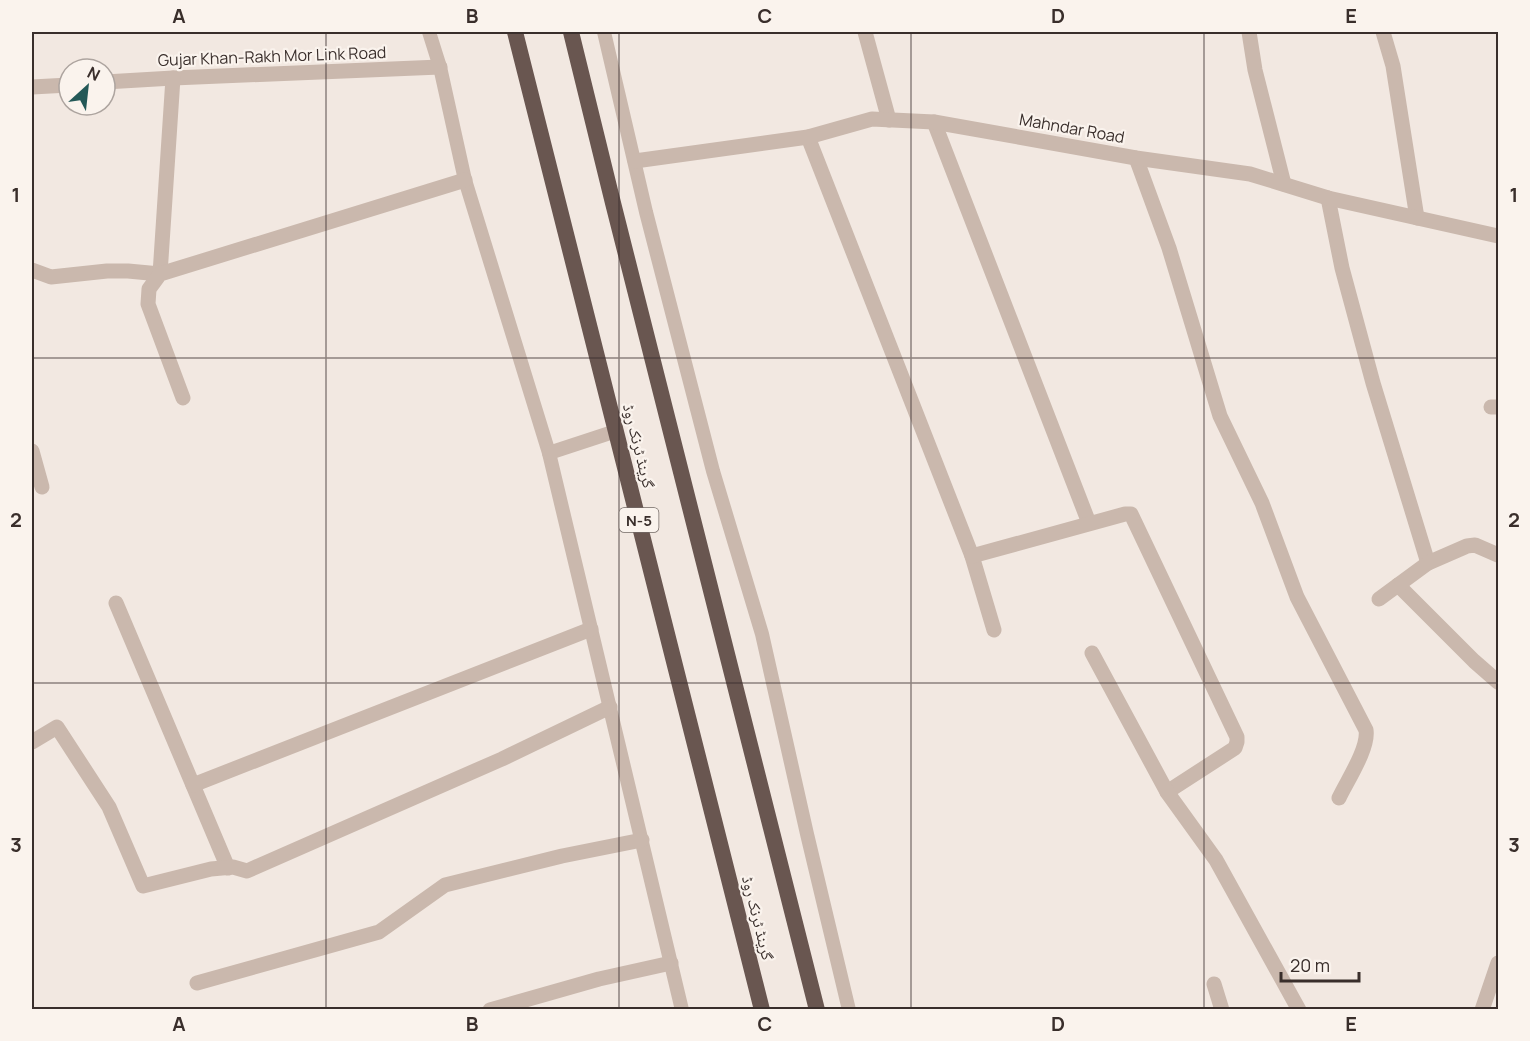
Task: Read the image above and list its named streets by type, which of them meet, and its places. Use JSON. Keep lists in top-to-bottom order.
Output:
{
  "streets": {
    "highway": ["گرینڈ ٹرنک روڈ", "N-5"],
    "street": ["Gujar Khan-Rakh Mor Link Road", "Mahndar Road"]
  },
  "scale_bar": "20 m",
  "north": "top right",
  "grid": {
    "columns": [
      "A",
      "B",
      "C",
      "D",
      "E"
    ],
    "rows": ["1", "2", "3"]
  }
}
